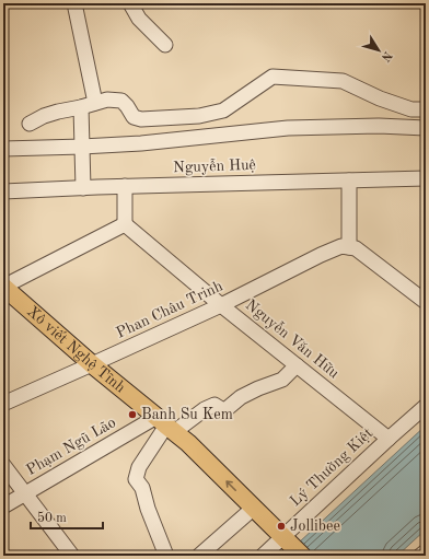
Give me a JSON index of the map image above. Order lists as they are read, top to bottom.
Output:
{
  "streets": {
    "main road": ["Xô viết Nghệ Tĩnh"],
    "street": [
      "Nguyễn Huệ",
      "Phan Châu Trinh",
      "Nguyễn Văn Hữu",
      "Phạm Ngũ Lão",
      "Lý Thường Kiệt"
    ]
  },
  "crossings": [
    ["Phan Châu Trinh", "Nguyễn Văn Hữu"],
    ["Phan Châu Trinh", "Xô viết Nghệ Tĩnh"],
    ["Nguyễn Văn Hữu", "Lý Thường Kiệt"],
    ["Xô viết Nghệ Tĩnh", "Phạm Ngũ Lão"],
    ["Xô viết Nghệ Tĩnh", "Lý Thường Kiệt"]
  ],
  "places": ["Banh Su Kem", "Jollibee"],
  "scale_bar": "50 m",
  "north": "bottom right"
}
